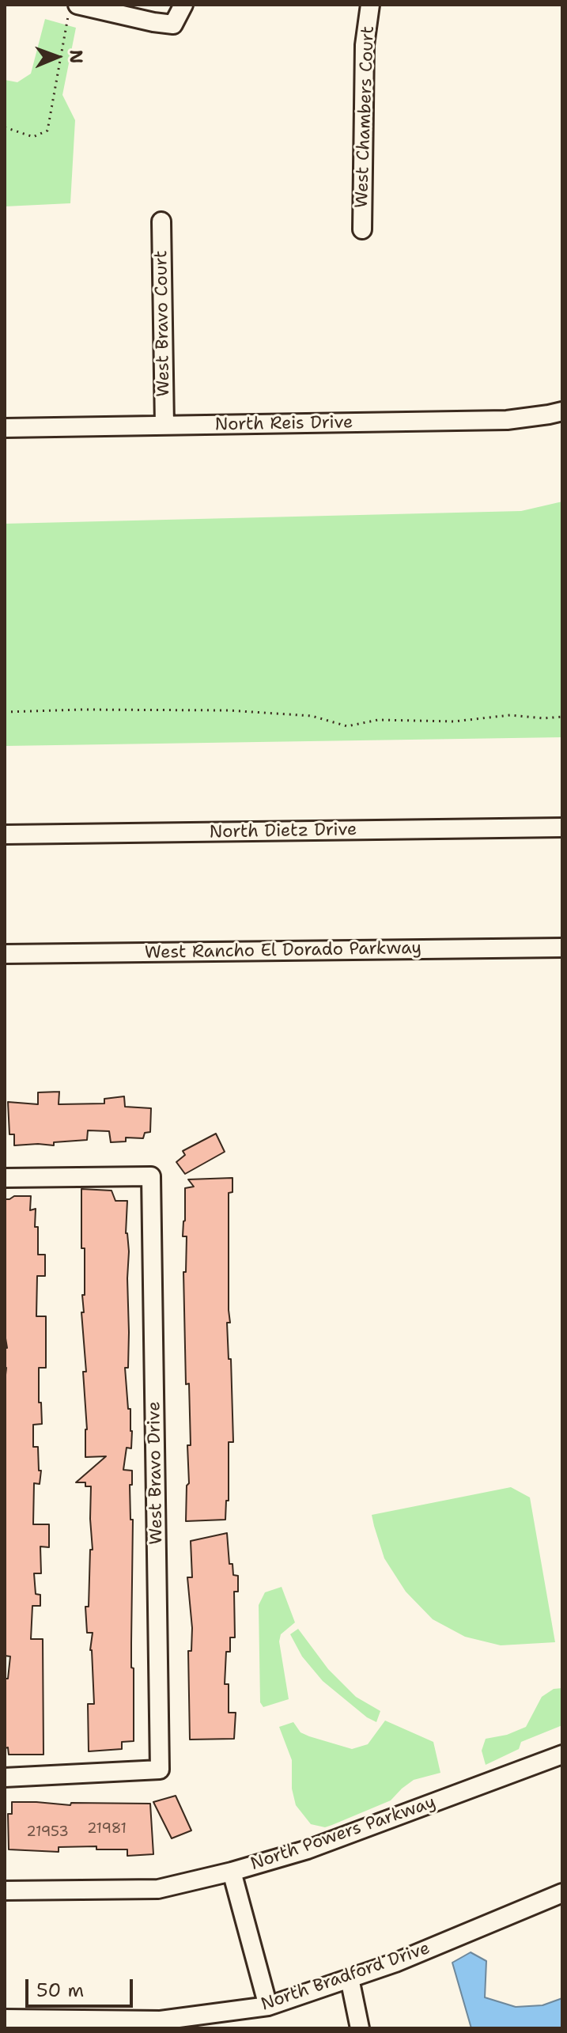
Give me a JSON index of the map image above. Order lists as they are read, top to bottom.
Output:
{
  "streets": {
    "street": [
      "West Chambers Court",
      "West Bravo Court",
      "North Reis Drive",
      "North Dietz Drive",
      "West Rancho El Dorado Parkway",
      "West Bravo Drive",
      "North Powers Parkway",
      "North Bradford Drive"
    ]
  },
  "crossings": [
    ["West Bravo Court", "North Reis Drive"]
  ],
  "house_numbers": ["21981", "21953"],
  "scale_bar": "50 m",
  "north": "right"
}
